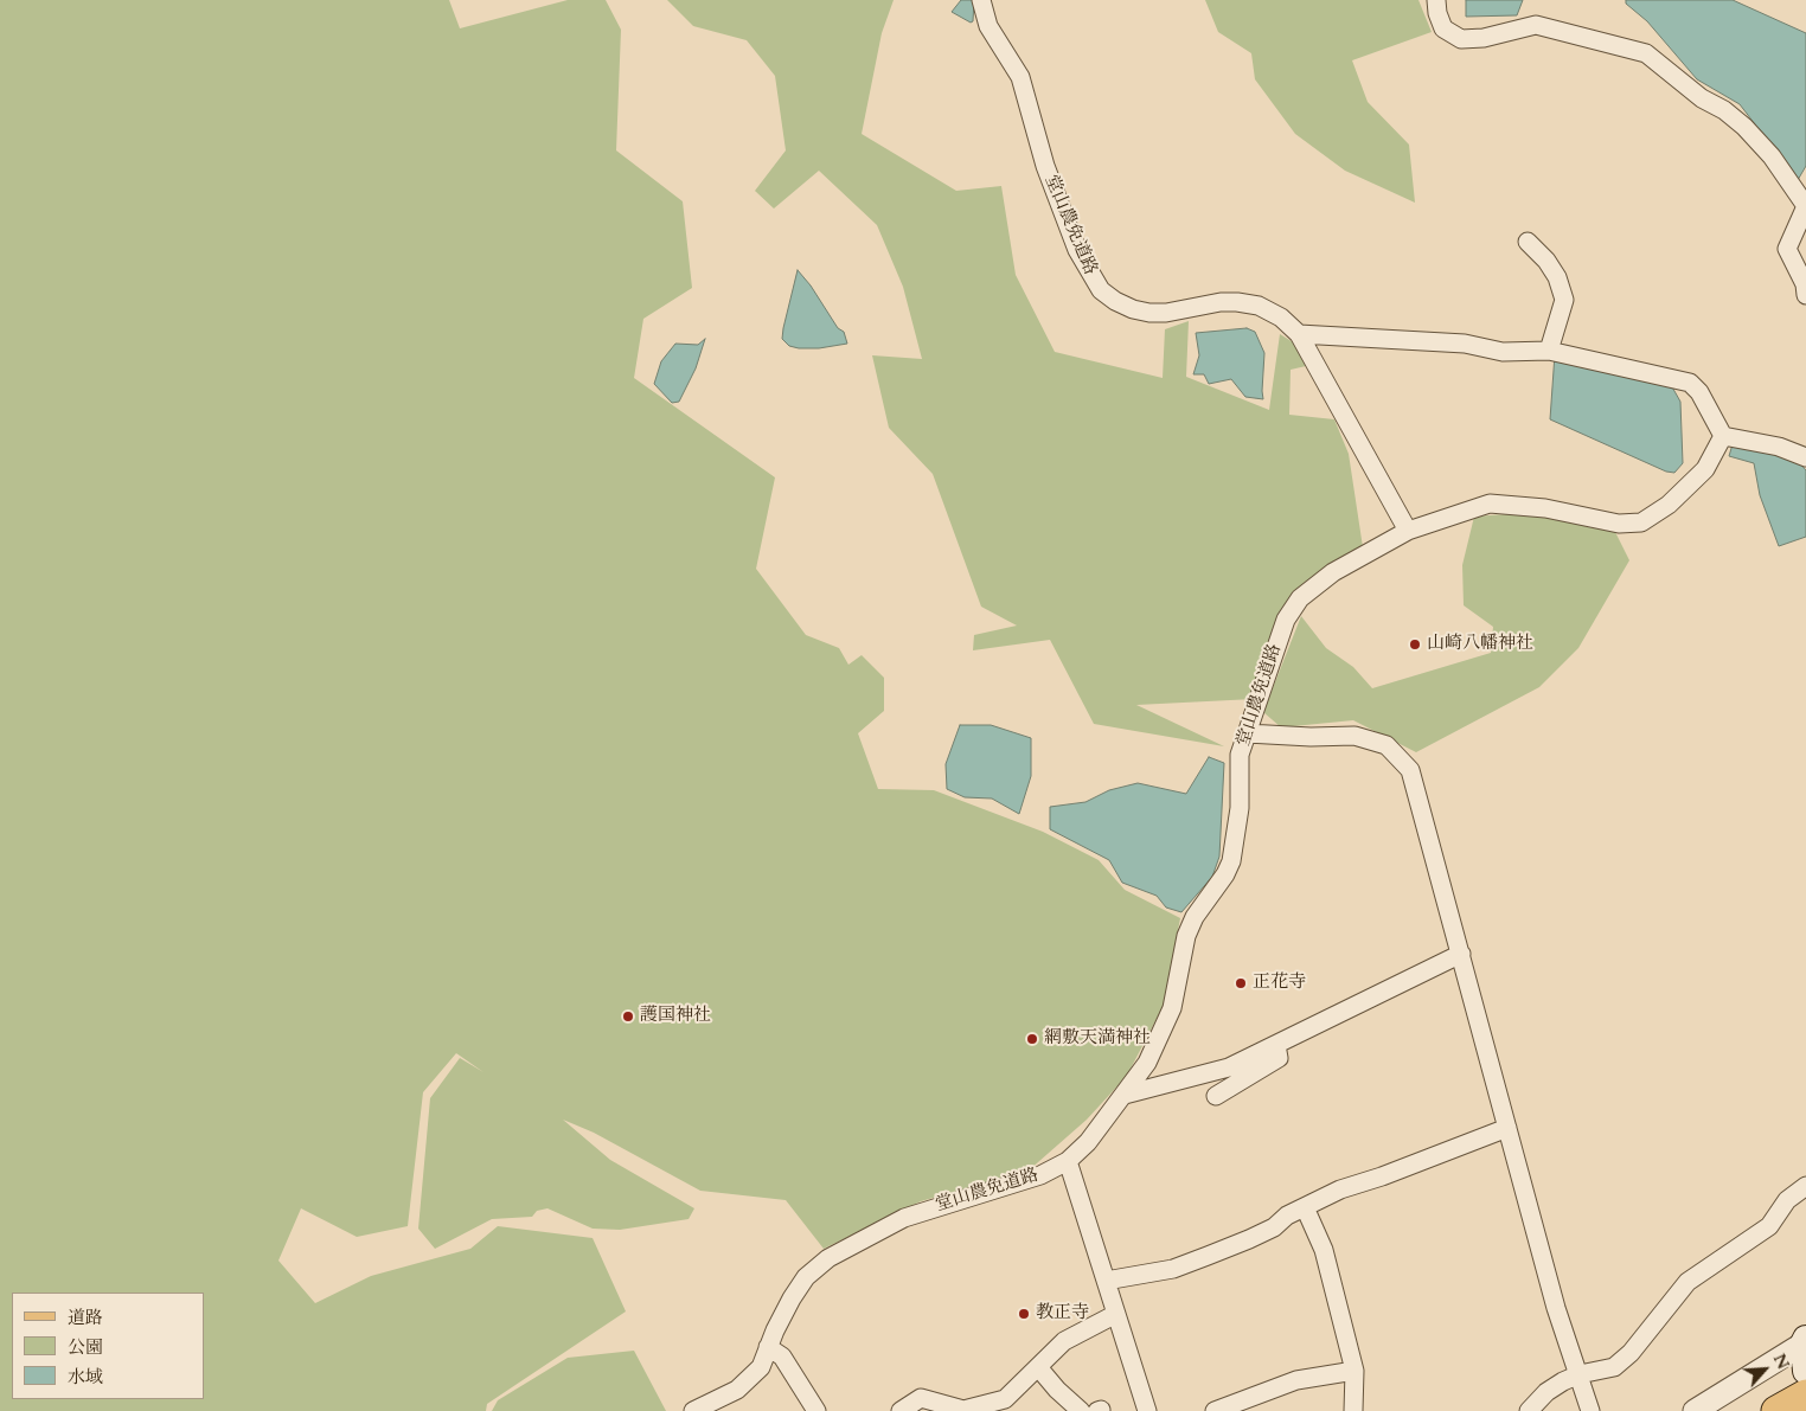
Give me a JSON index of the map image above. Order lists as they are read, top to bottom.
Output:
{
  "streets": {
    "street": ["堂山農免道路"]
  },
  "places": [
    "山崎八幡神社",
    "正花寺",
    "護国神社",
    "網敷天満神社",
    "教正寺"
  ],
  "legend": ["道路", "公園", "水域"],
  "north": "top right"
}
